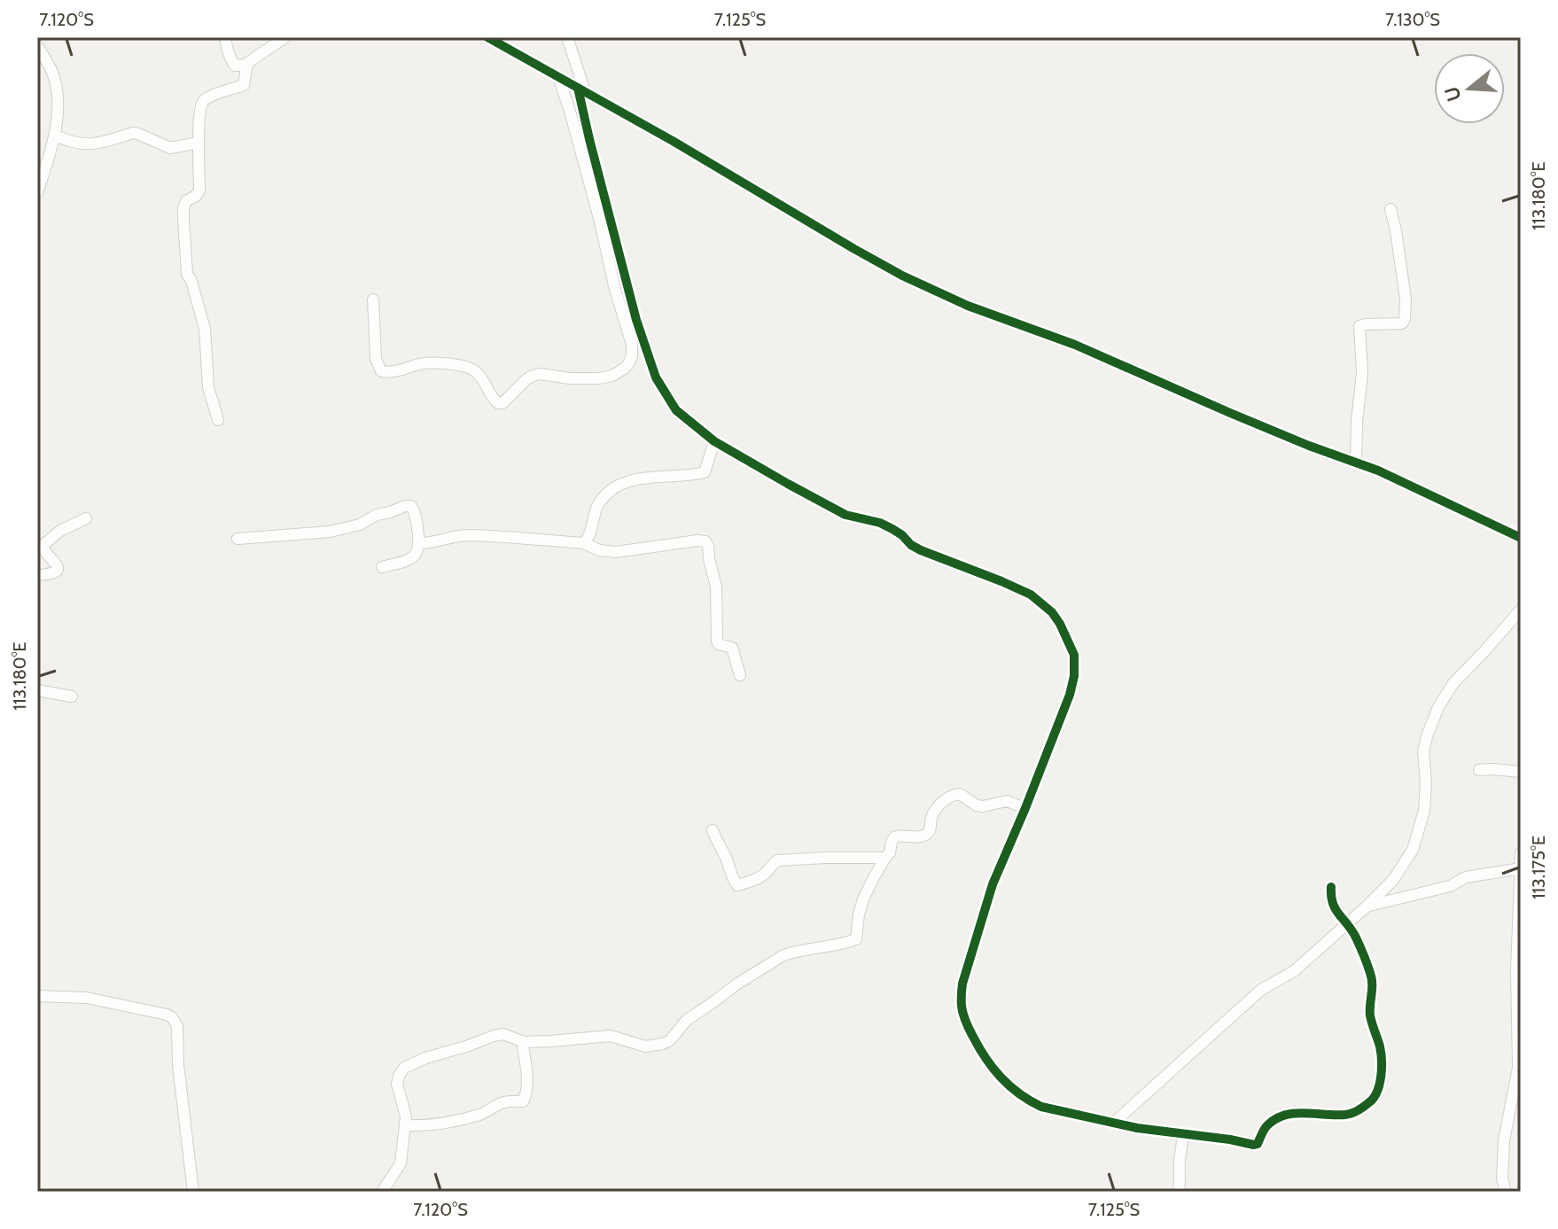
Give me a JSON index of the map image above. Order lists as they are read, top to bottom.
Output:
{
  "north": "left",
  "coordinates": [
    "7.120°S",
    "7.125°S",
    "7.130°S",
    "113.180°E",
    "113.175°E"
  ]
}
